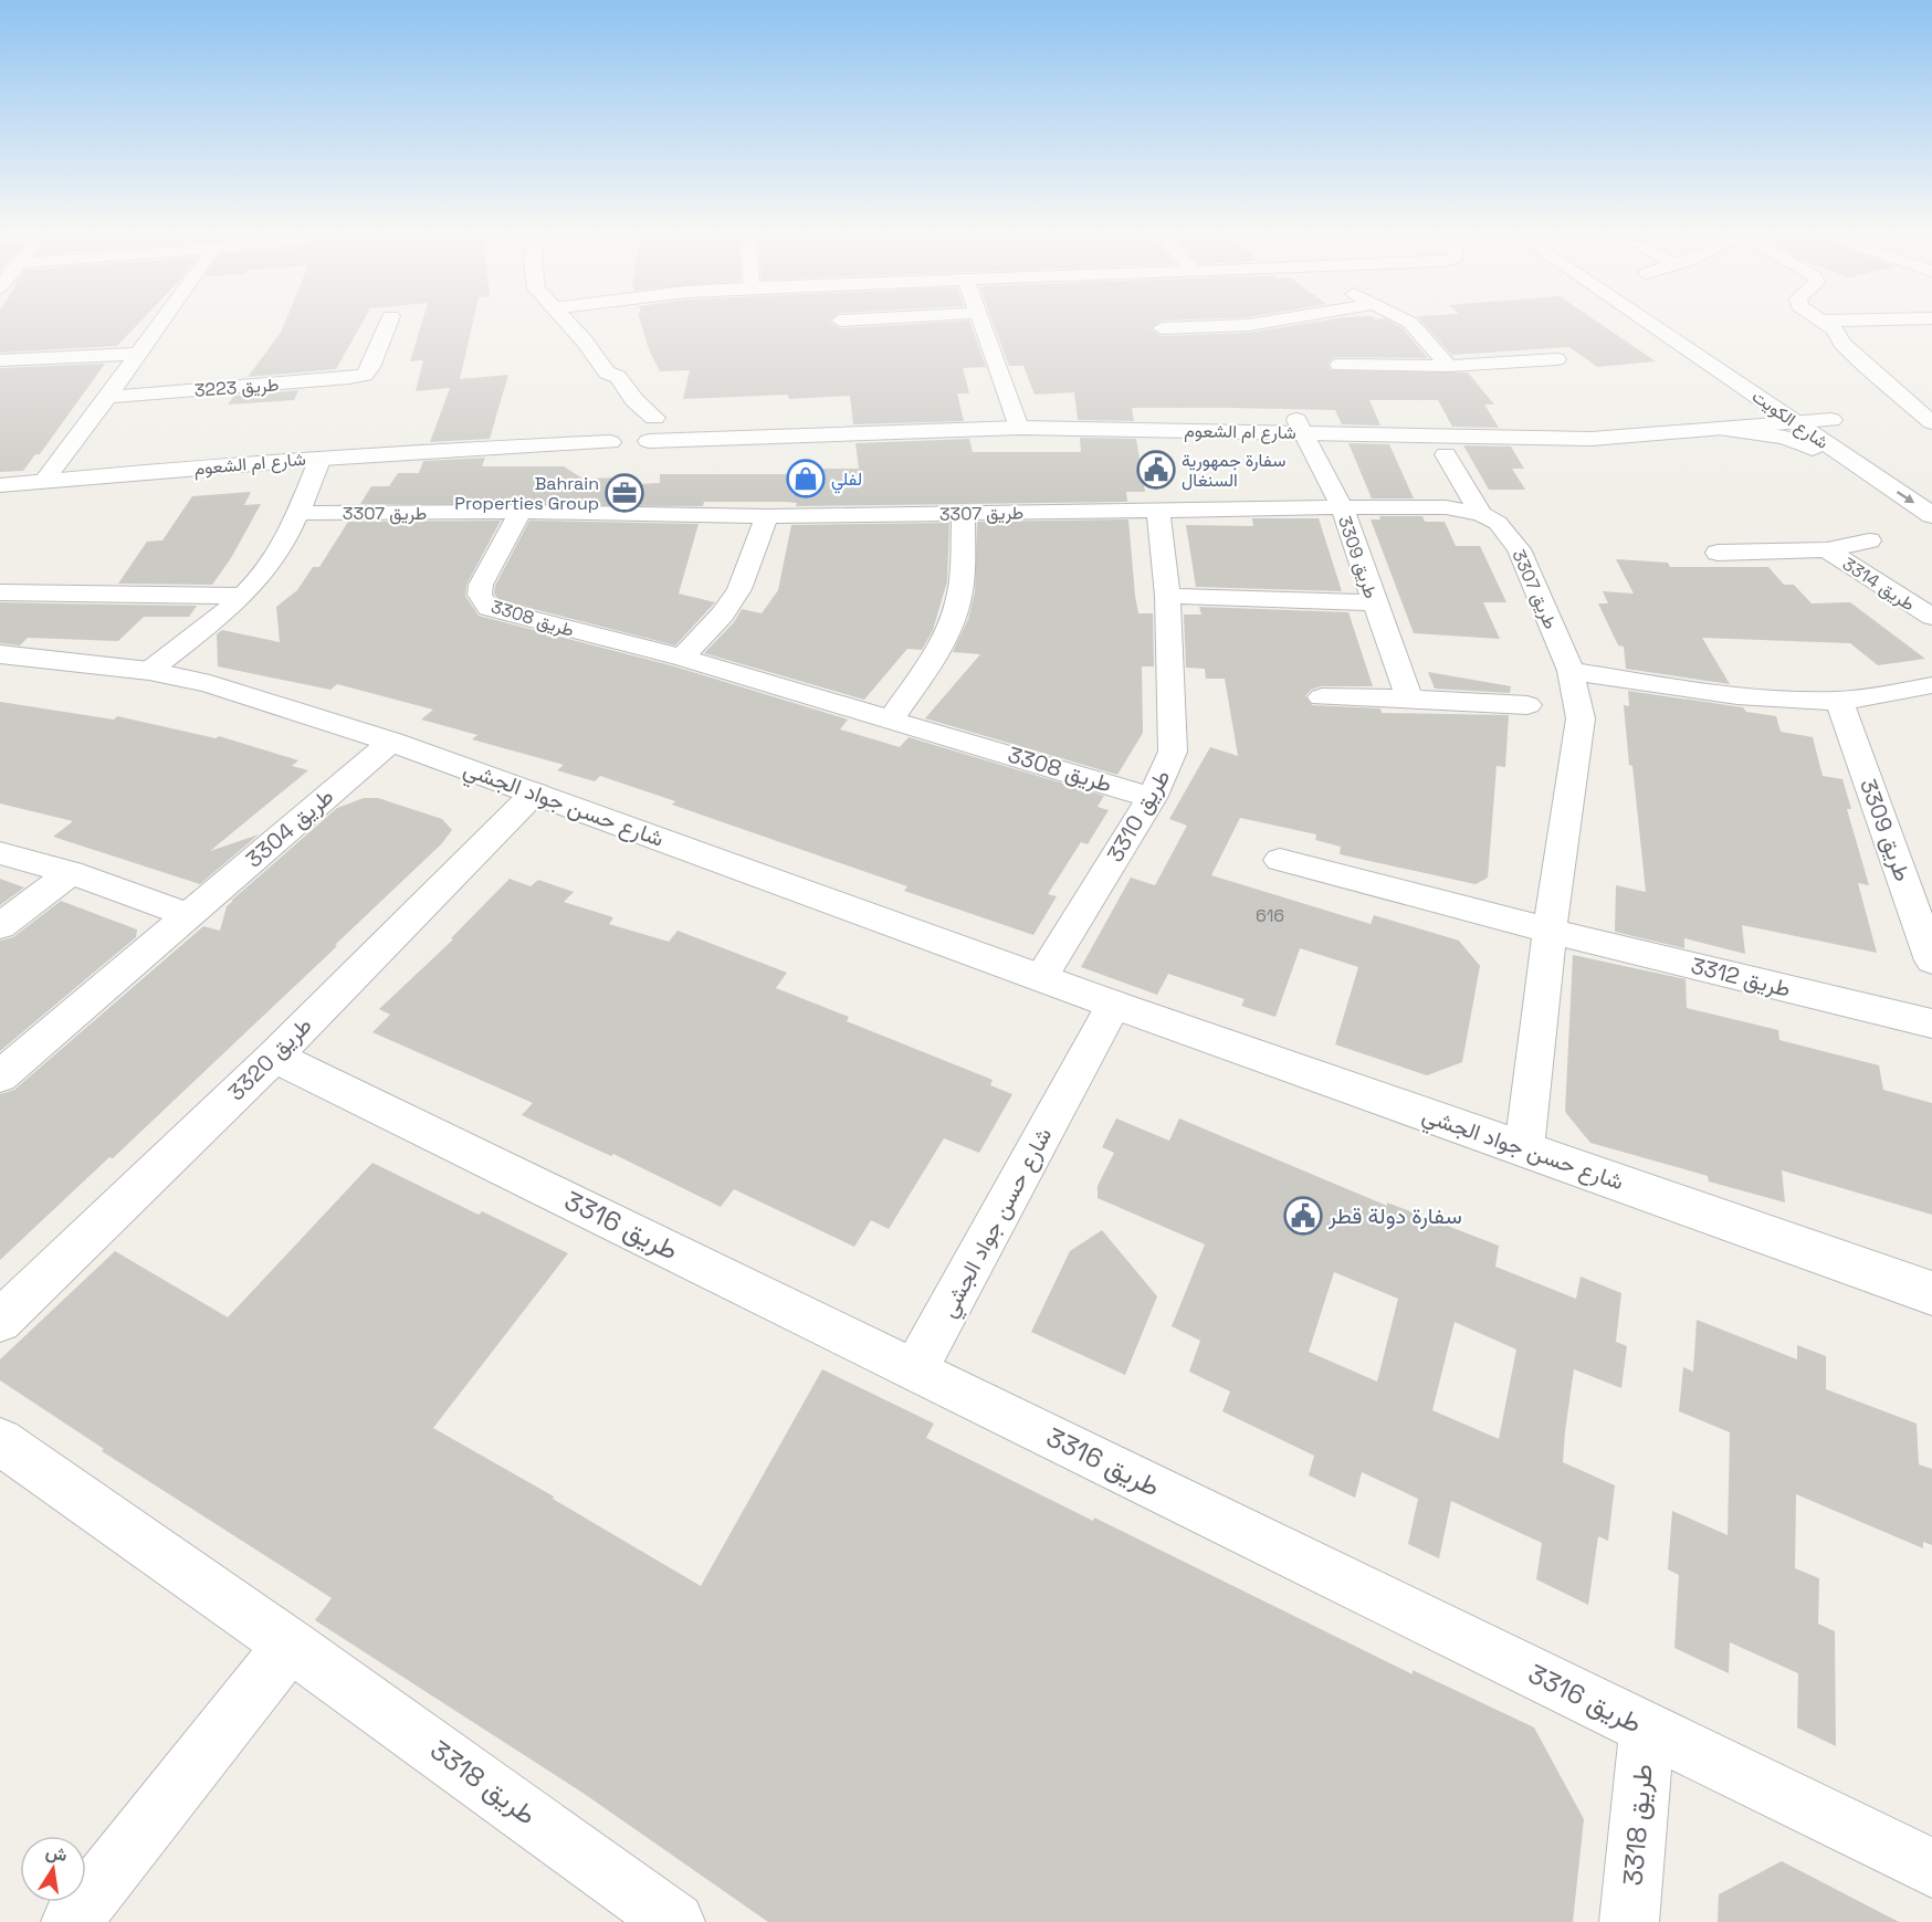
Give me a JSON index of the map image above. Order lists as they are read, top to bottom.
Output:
{
  "streets": {
    "street": [
      "طريق 3223",
      "شارع الكويت",
      "شارع ام الشعوم",
      "طريق 3307",
      "طريق 3309",
      "طريق 3314",
      "طريق 3308",
      "شارع حسن جواد الجشي",
      "طريق 3310",
      "طريق 3304",
      "طريق 3312",
      "طريق 3320",
      "طريق 3316",
      "طريق 3318"
    ]
  },
  "crossings": [
    ["شارع الكويت", "شارع ام الشعوم"],
    ["شارع ام الشعوم", "طريق 3309"],
    ["طريق 3307", "طريق 3309"],
    ["طريق 3307", "طريق 3308"],
    ["طريق 3307", "طريق 3310"],
    ["طريق 3308", "طريق 3310"],
    ["شارع حسن جواد الجشي", "طريق 3310"],
    ["شارع حسن جواد الجشي", "طريق 3304"],
    ["شارع حسن جواد الجشي", "طريق 3320"],
    ["شارع حسن جواد الجشي", "طريق 3316"],
    ["طريق 3320", "طريق 3316"],
    ["طريق 3316", "طريق 3318"]
  ],
  "places": {
    "public building": ["سفارة جمهورية السنغال", "سفارة دولة قطر"],
    "shop": ["لفلي"],
    "office": ["Bahrain Properties Group"]
  },
  "house_numbers": ["616"],
  "north": "top"
}
